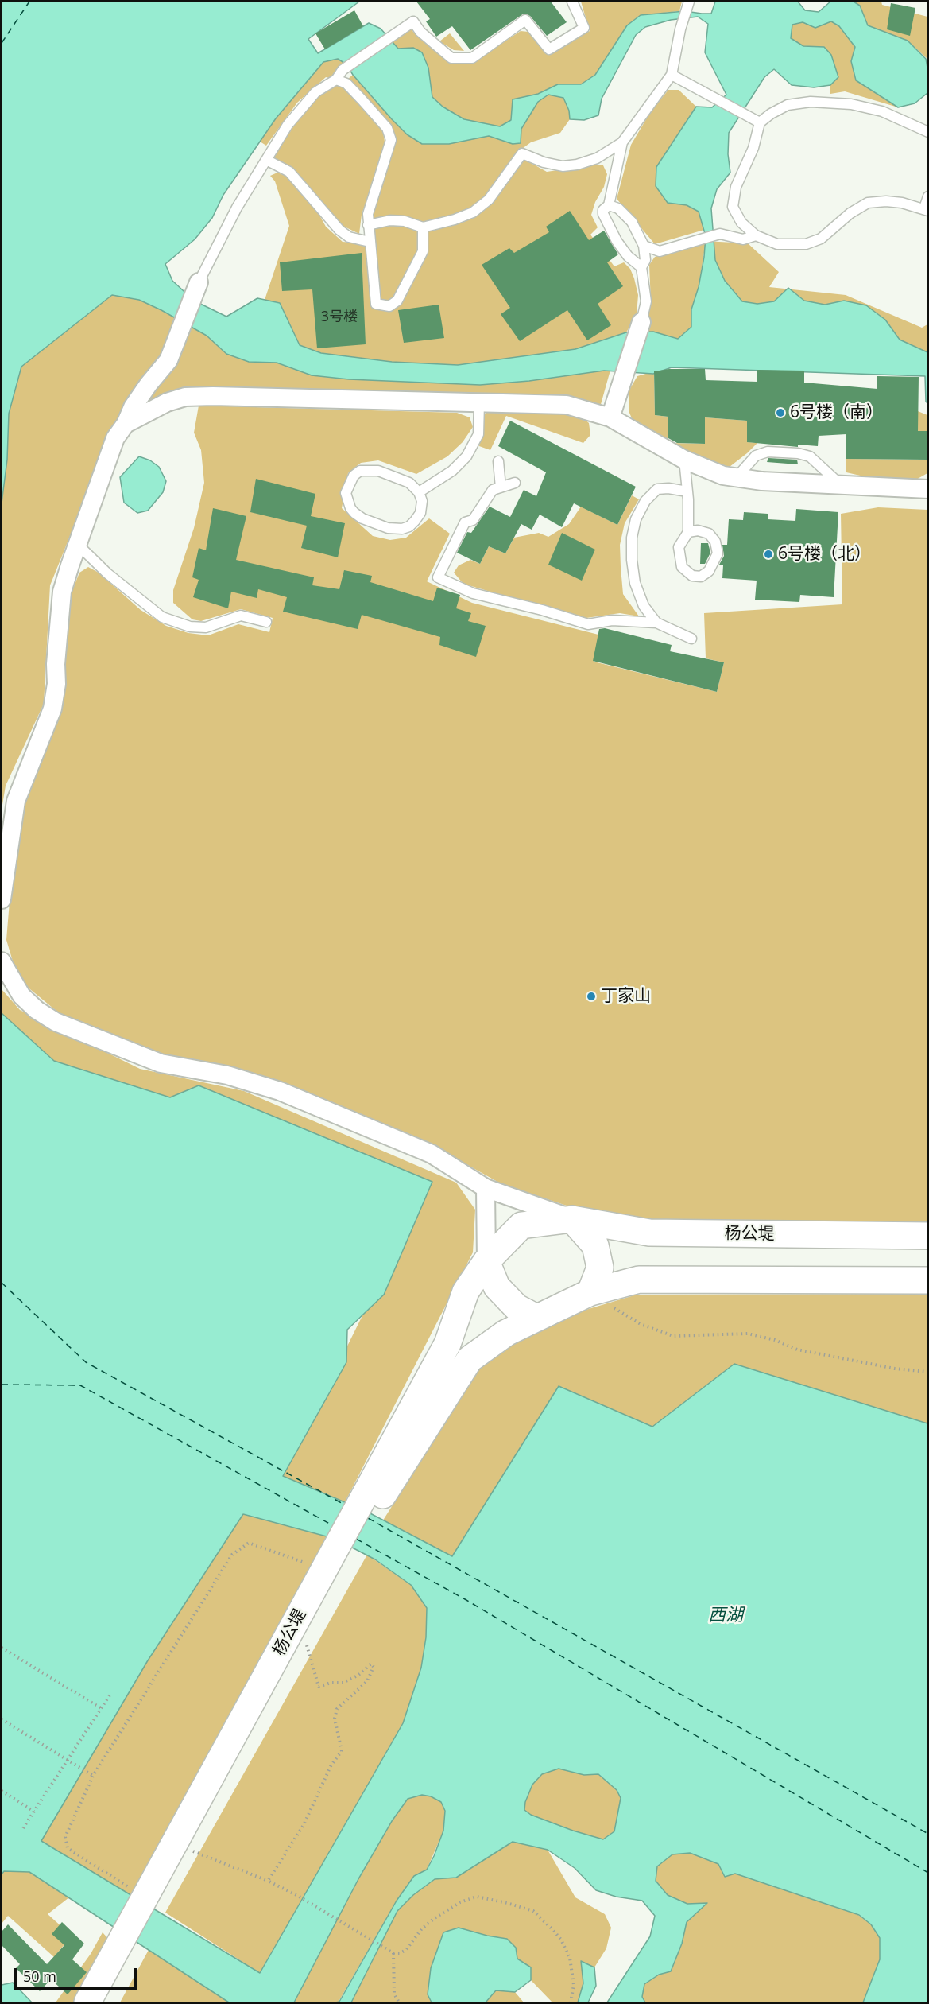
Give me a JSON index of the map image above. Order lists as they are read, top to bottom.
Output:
{
  "streets": {
    "main road": ["杨公堤"]
  },
  "water": ["西湖"],
  "places": ["6号楼（南）", "6号楼（北）", "丁家山"],
  "house_numbers": ["3号楼"],
  "scale_bar": "50 m"
}
